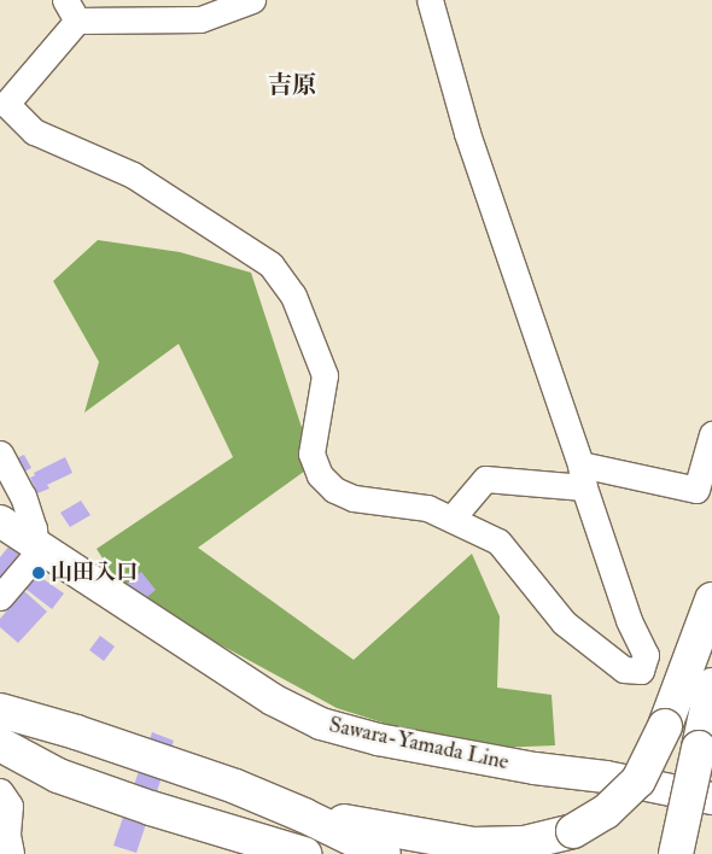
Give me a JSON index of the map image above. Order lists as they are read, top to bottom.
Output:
{
  "streets": {
    "main road": ["Sawara-Yamada Line"]
  },
  "districts": ["吉原"],
  "places": ["山田入口"]
}
